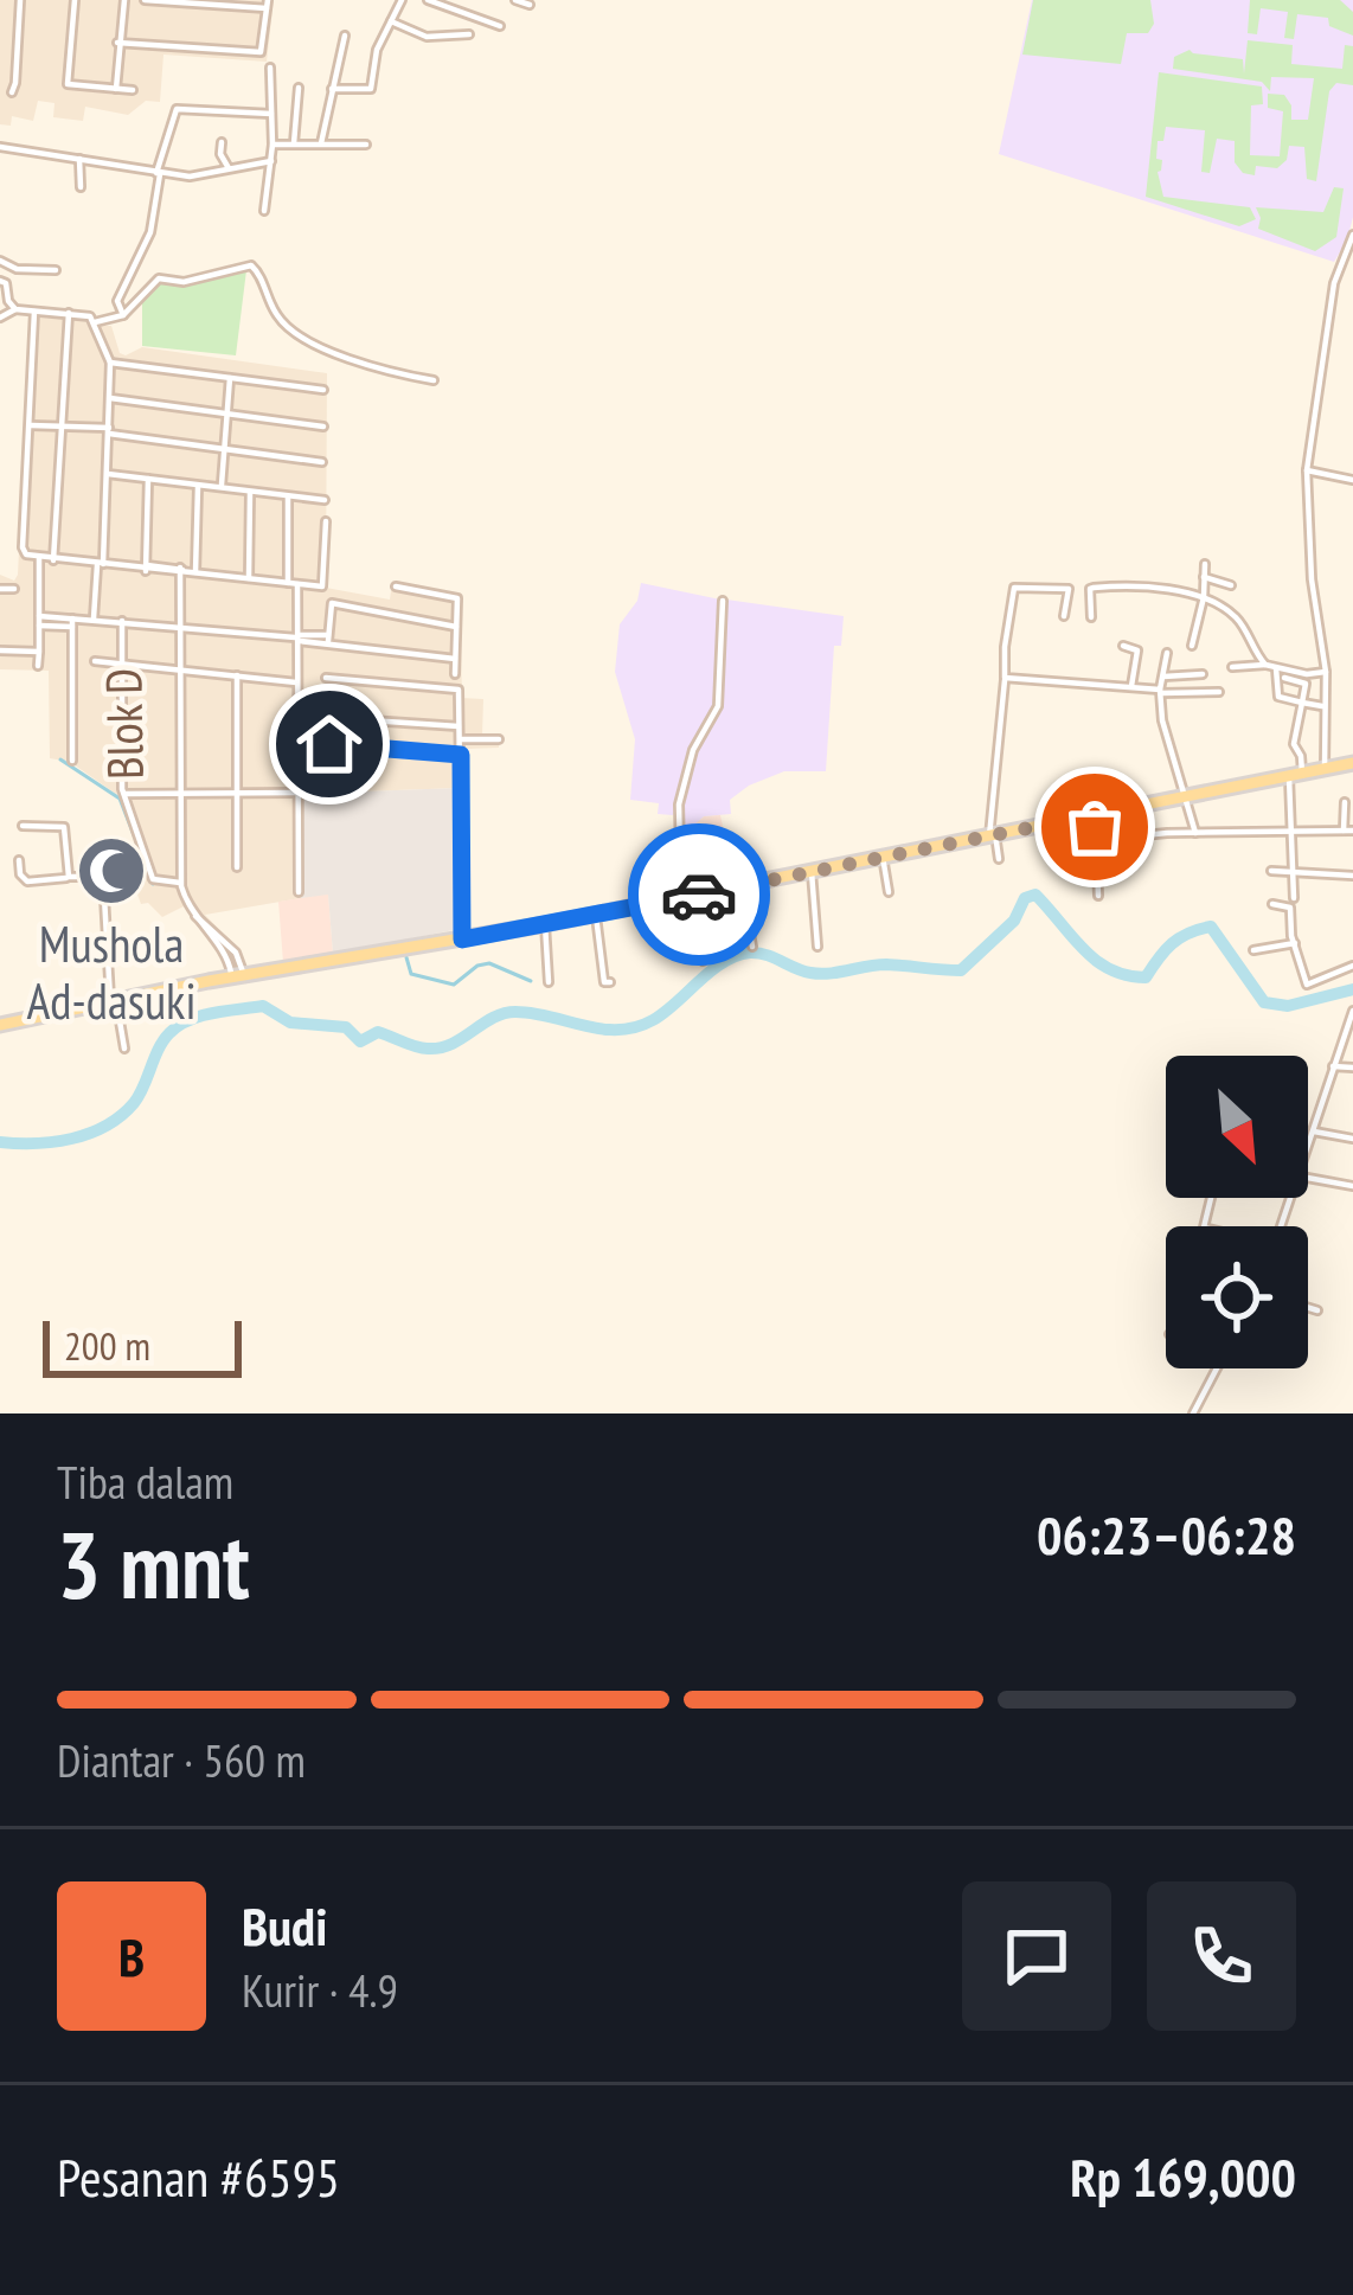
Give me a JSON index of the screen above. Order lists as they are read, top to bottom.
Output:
{
  "streets": {
    "street": ["Blok D"]
  },
  "places": {
    "mosque": ["Mushola Ad-dasuki"]
  },
  "scale_bar": "200 m",
  "north": "bottom right",
  "page": {
    "scale": "200 m",
    "heading": ["3 mnt", "Tiba dalam", "06:23–06:28"],
    "panel": [
      "Budi",
      "Kurir · 4.9",
      "Pesanan #6595",
      "Rp 169,000"
    ],
    "bar": "Diantar · 560 m",
    "round": "B"
  }
}
